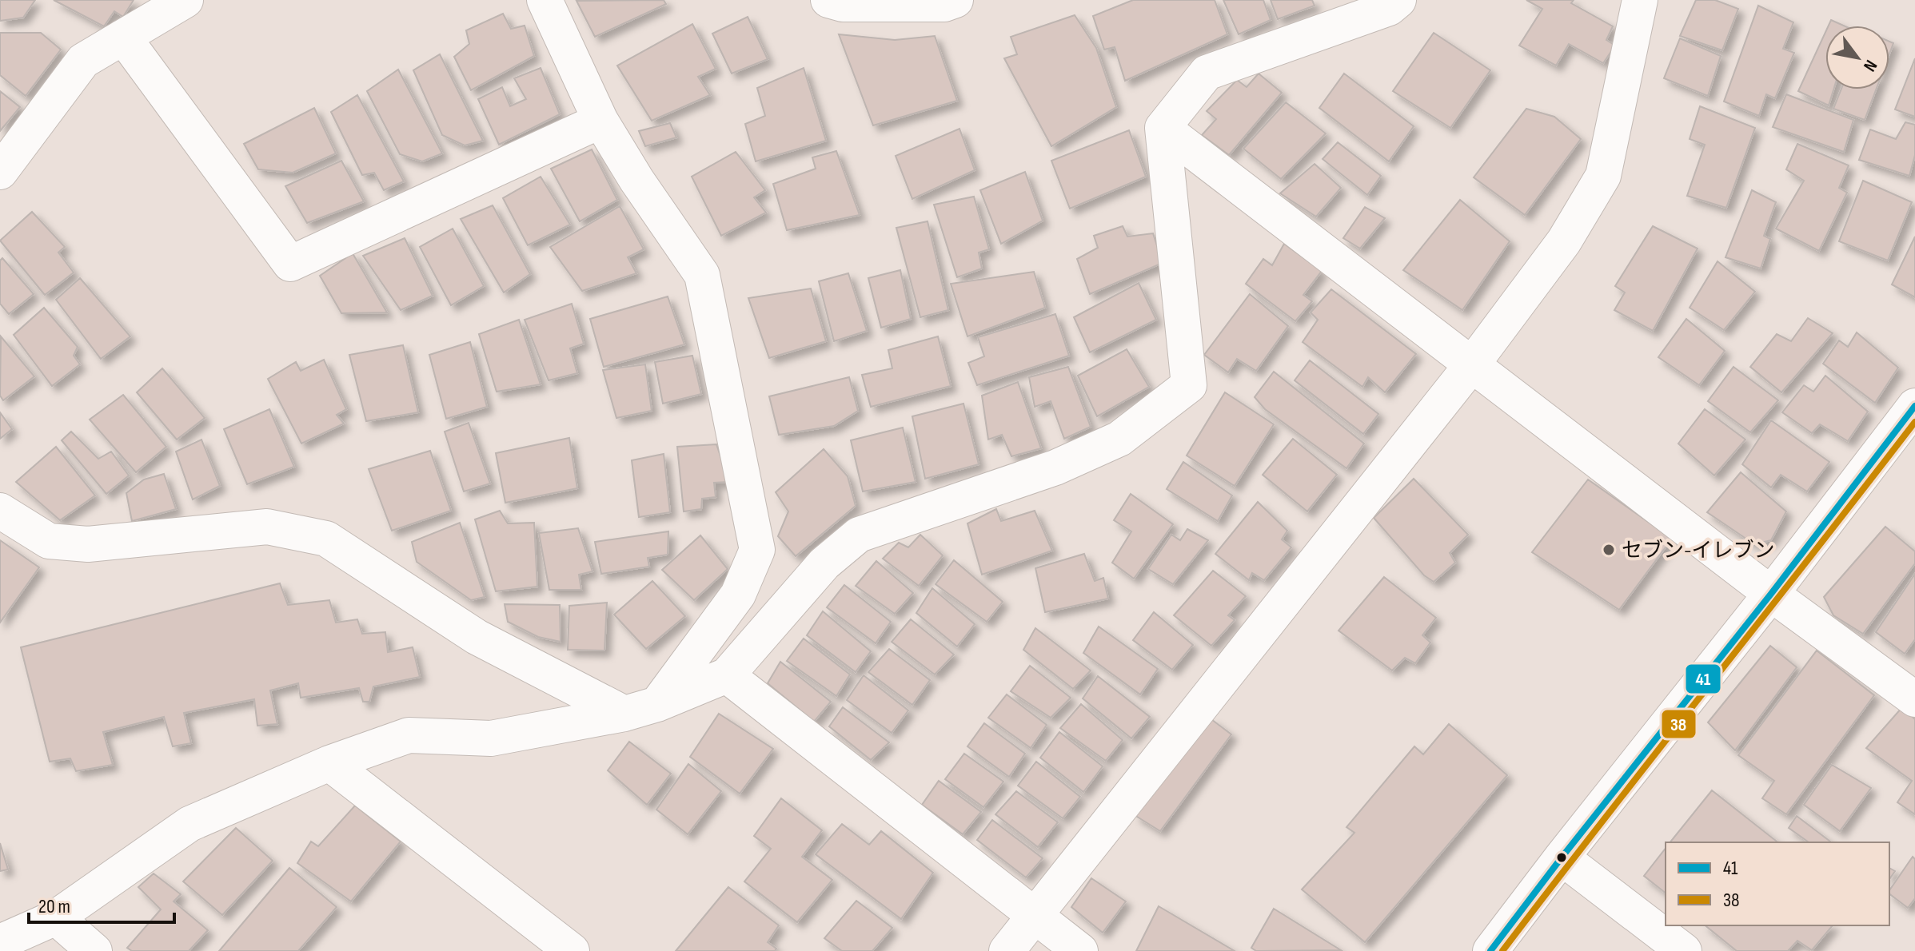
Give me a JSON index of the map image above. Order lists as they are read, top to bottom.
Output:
{
  "places": ["セブン-イレブン"],
  "lines": ["transit line 41", "transit line 38"],
  "legend": ["41", "38"],
  "scale_bar": "20 m",
  "north": "bottom right"
}
